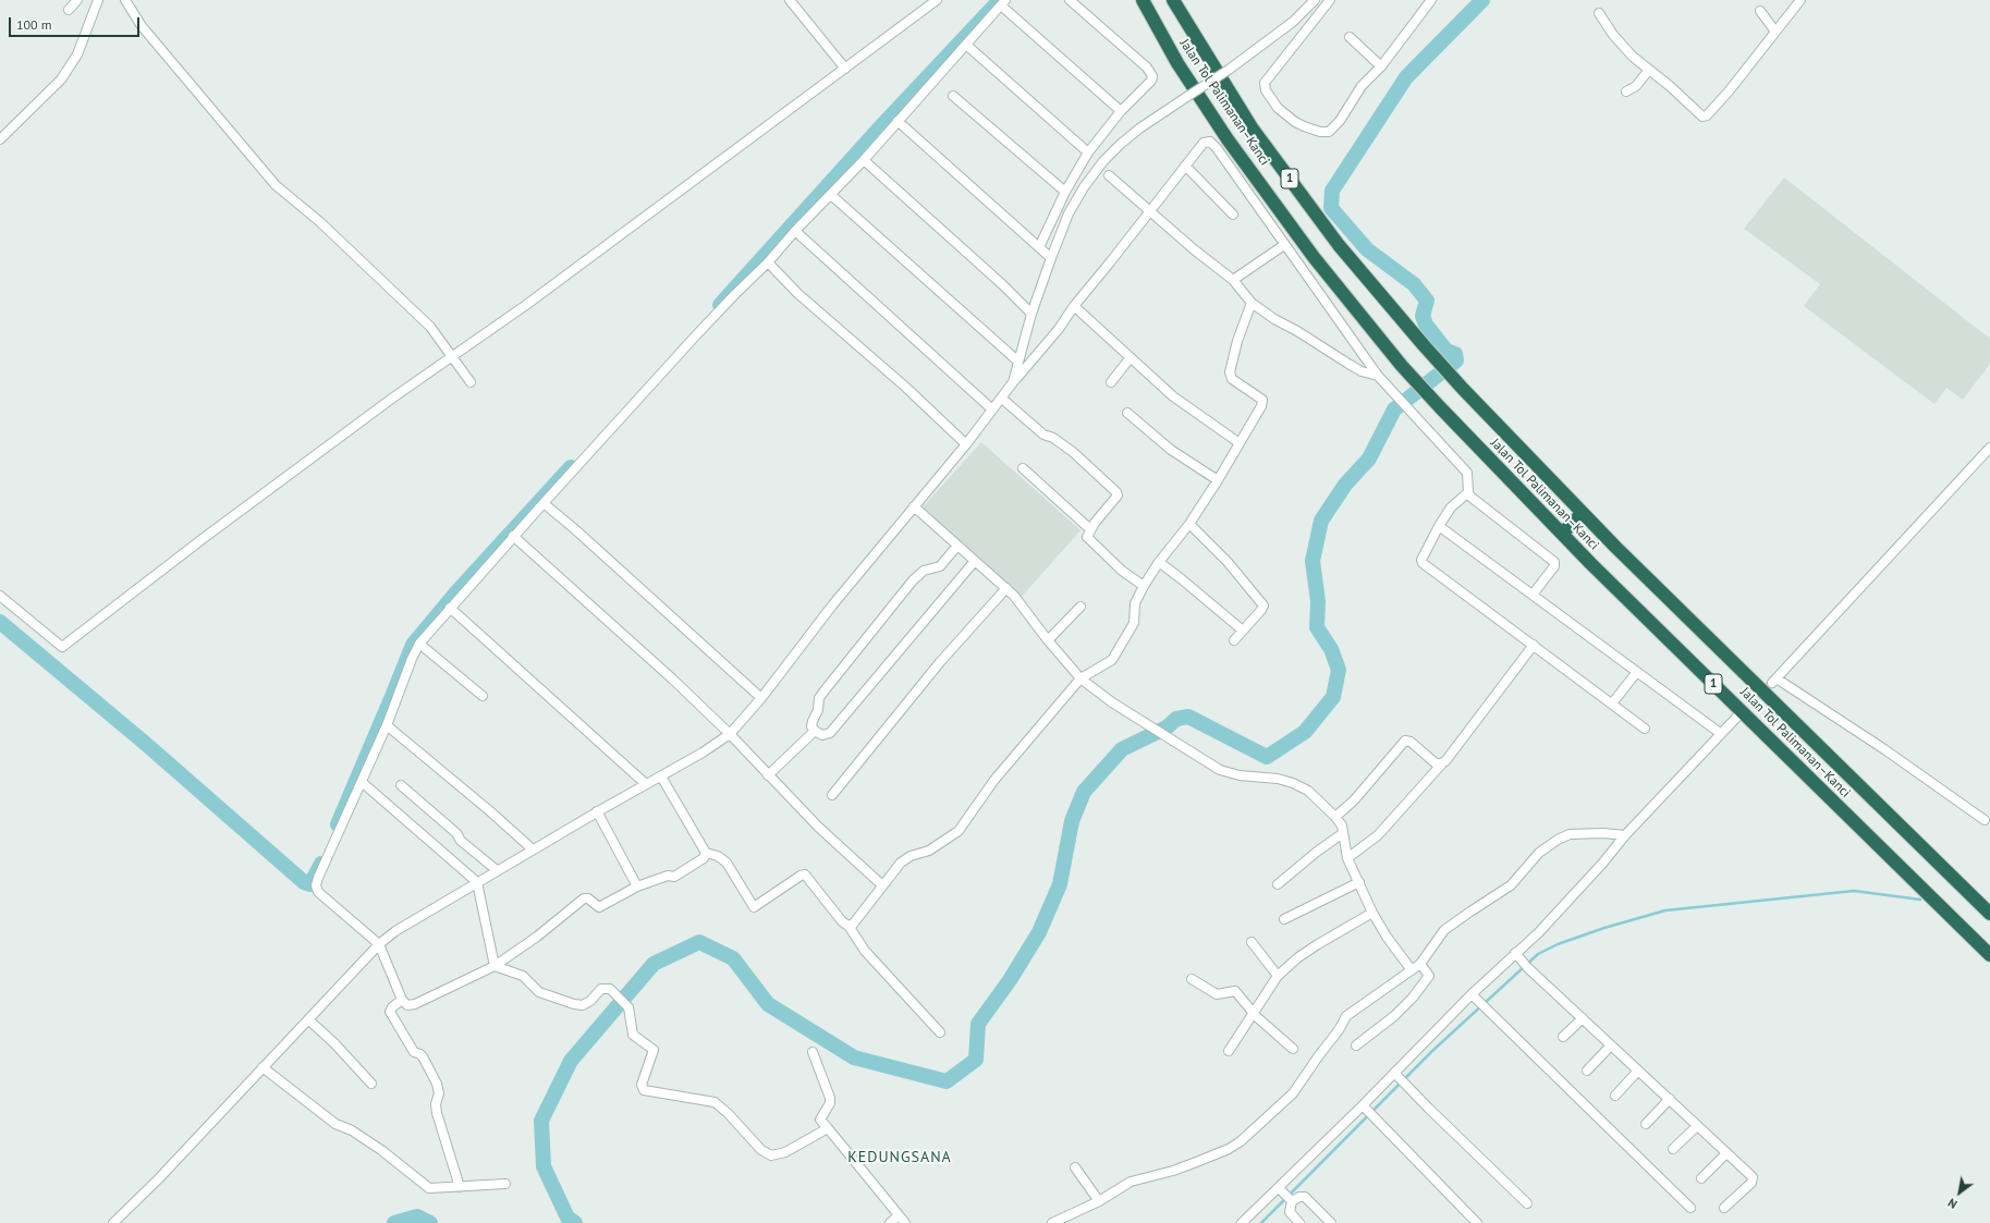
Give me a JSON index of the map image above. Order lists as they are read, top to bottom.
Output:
{
  "streets": {
    "highway": ["Jalan Tol Palimanan–Kanci", "1"]
  },
  "districts": ["KEDUNGSANA"],
  "scale_bar": "100 m",
  "north": "bottom left"
}
